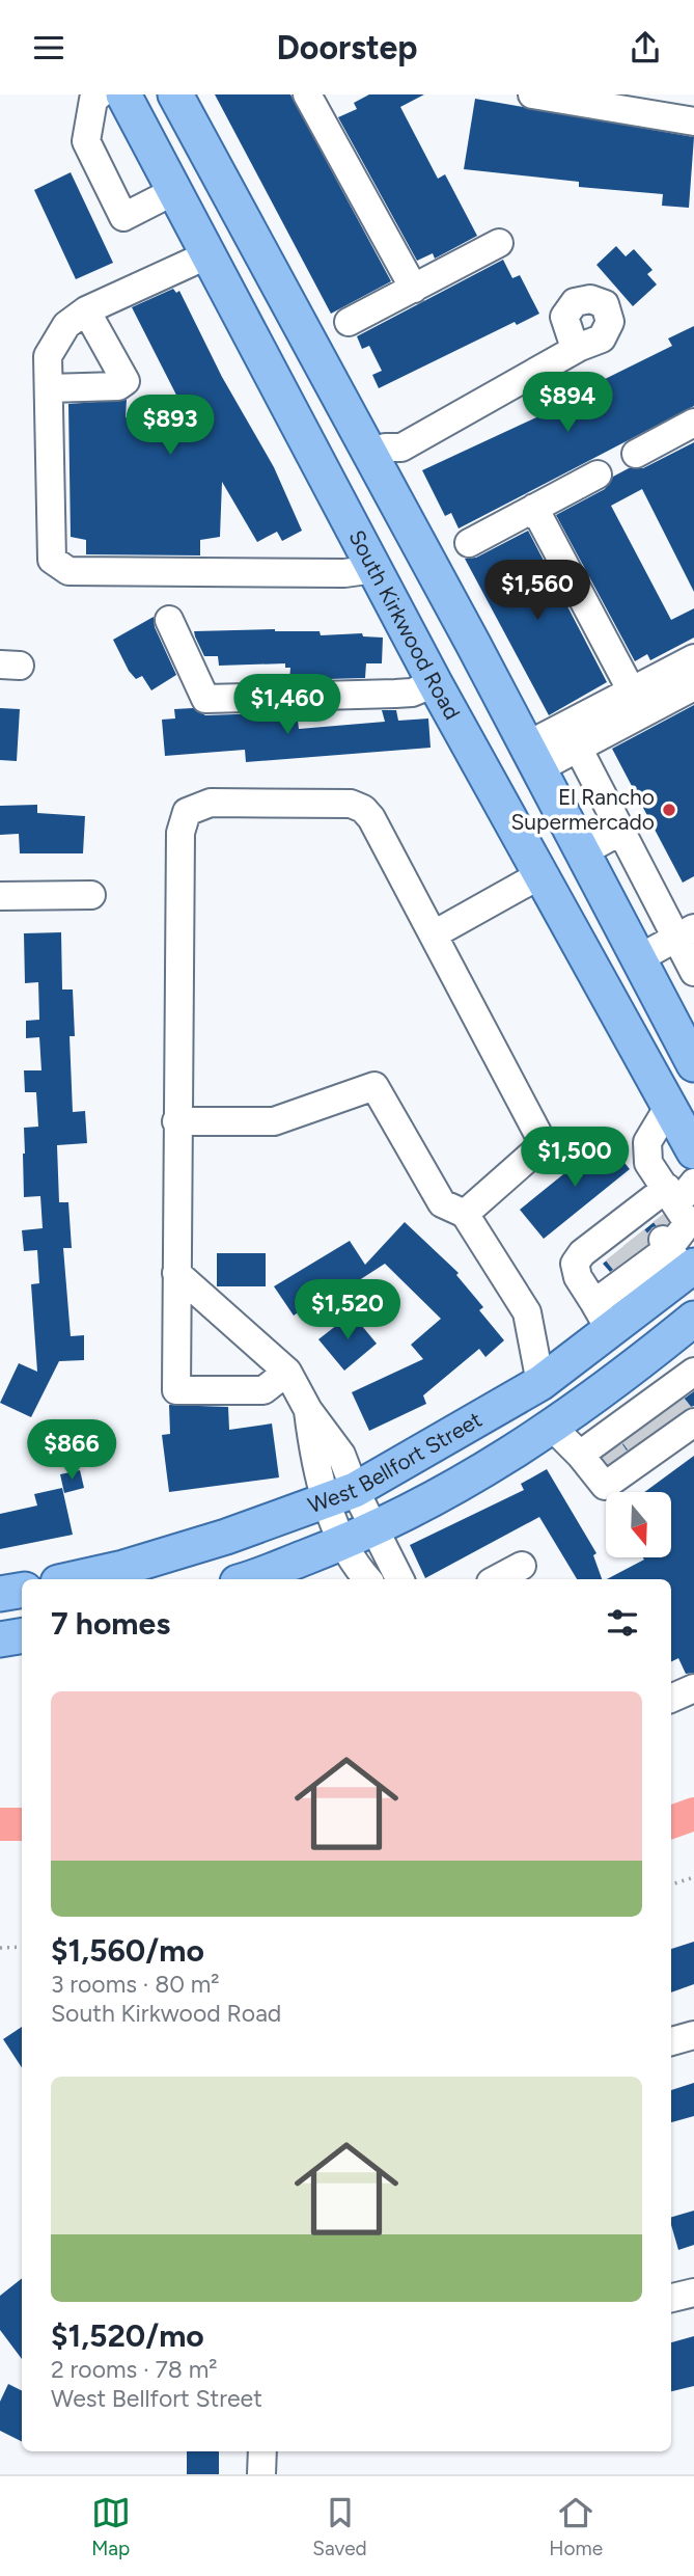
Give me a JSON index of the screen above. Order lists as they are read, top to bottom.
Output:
{
  "streets": {
    "main road": ["South Kirkwood Road", "West Bellfort Street"]
  },
  "places": ["El Rancho Supermercado"],
  "north": "bottom",
  "page": {
    "header": "Doorstep",
    "price": [
      "$894",
      "$893",
      "$1,560",
      "$1,460",
      "$1,500",
      "$1,520",
      "$866"
    ],
    "heading": "7 homes",
    "list": [
      {
        "name": "$1,560/mo",
        "note": "3 rooms · 80 m² · South Kirkwood Road"
      },
      {
        "name": "$1,520/mo",
        "note": "2 rooms · 78 m² · West Bellfort Street"
      }
    ],
    "tabs": ["Map", "Saved", "Home"]
  }
}
